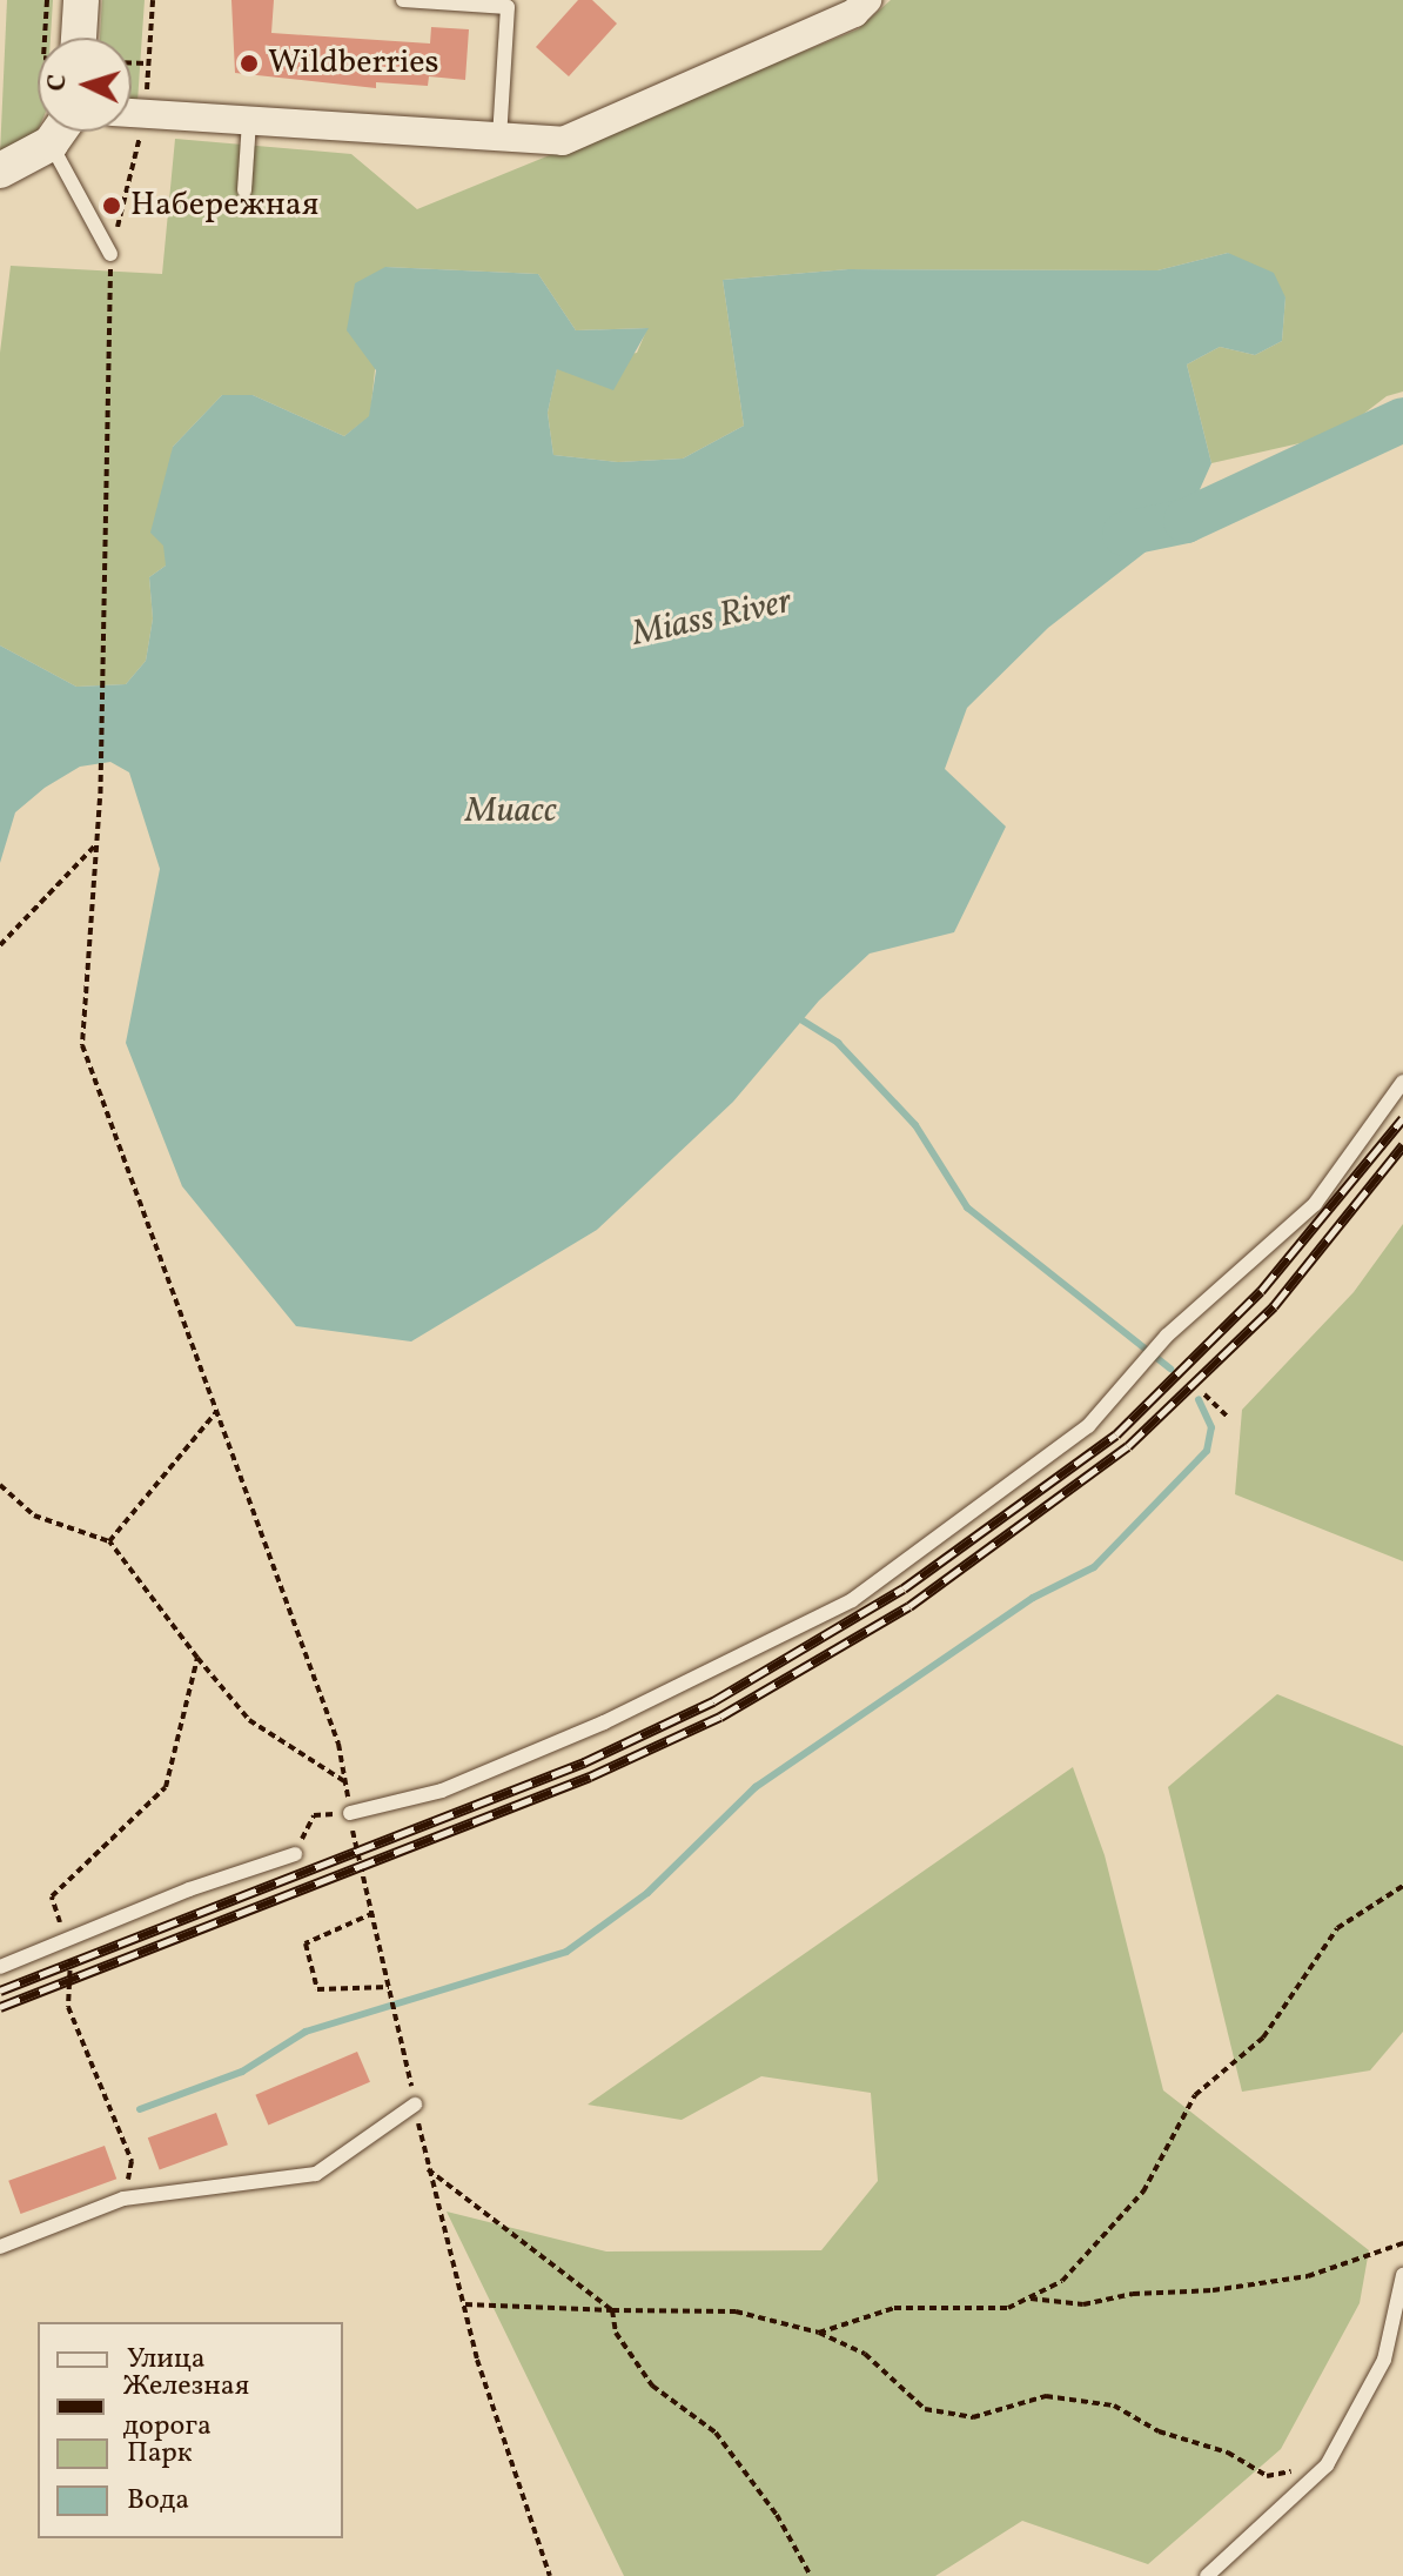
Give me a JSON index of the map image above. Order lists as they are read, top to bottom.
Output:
{
  "water": ["Miass River", "Миасс"],
  "places": ["Wildberries", "Набережная"],
  "legend": [
    "Улица",
    "Железная дорога",
    "Парк",
    "Вода"
  ],
  "north": "left"
}
